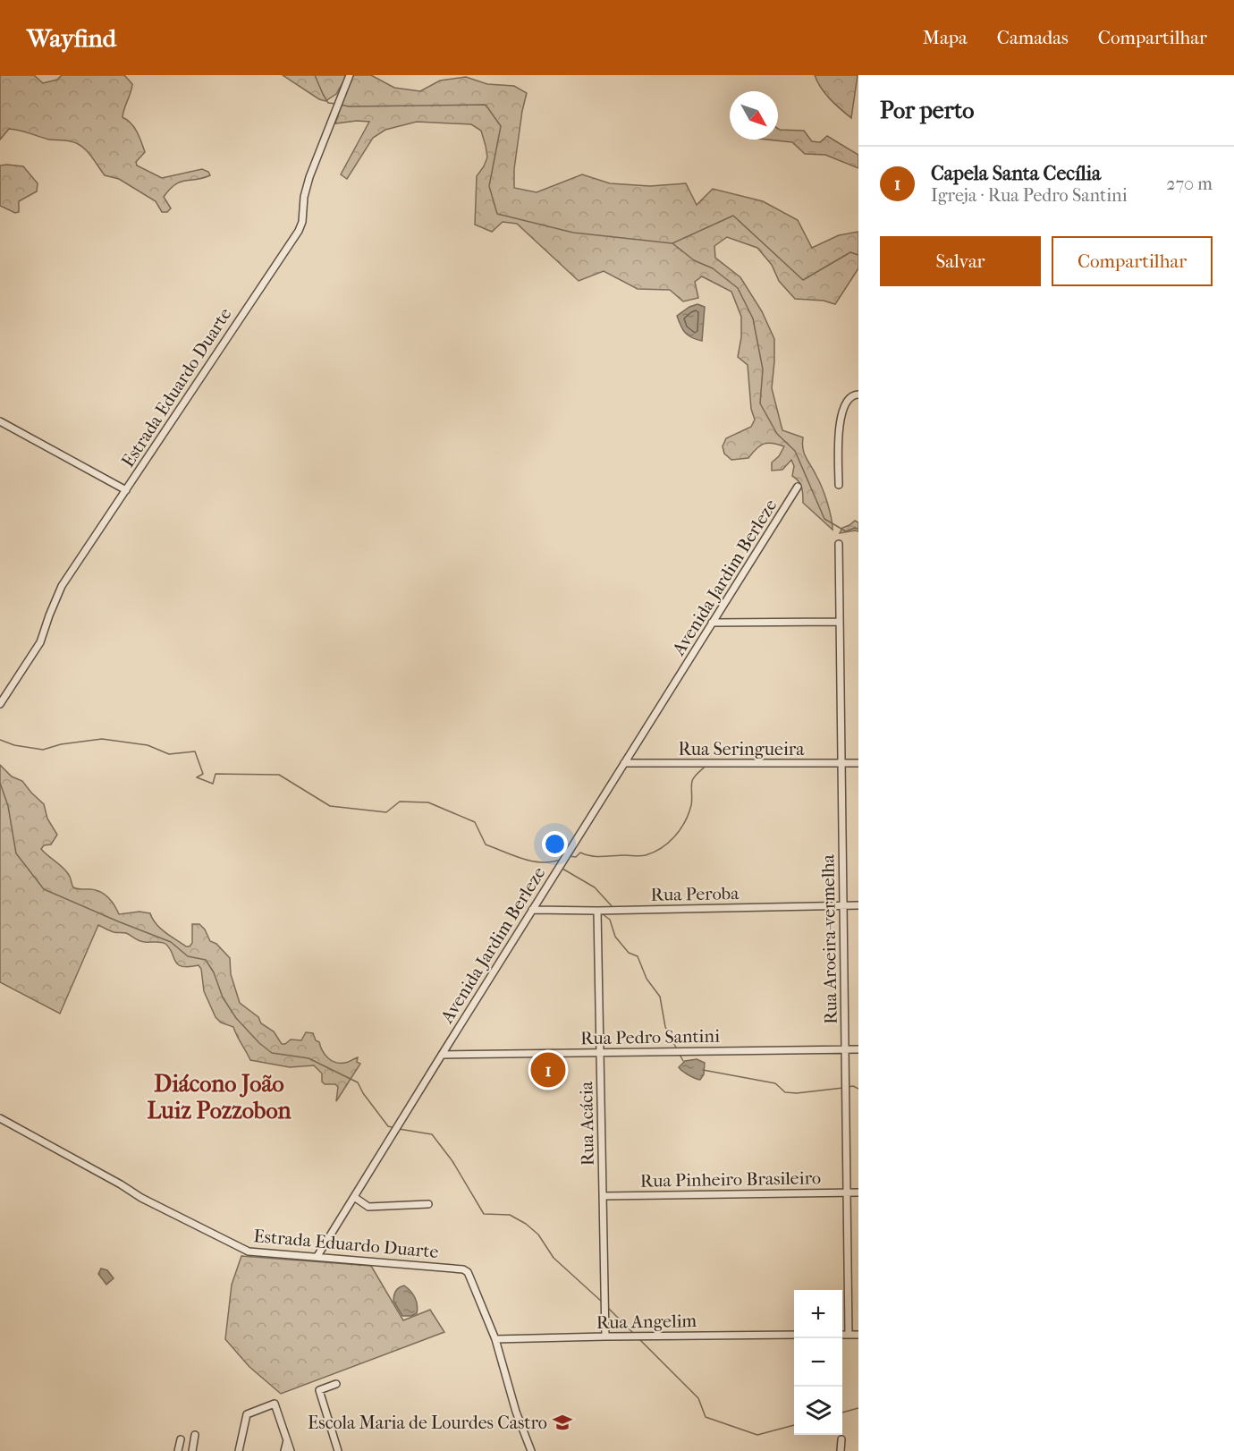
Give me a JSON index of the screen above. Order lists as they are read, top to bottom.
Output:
{
  "streets": {
    "street": [
      "Estrada Eduardo Duarte",
      "Avenida Jardim Berleze",
      "Rua Seringueira",
      "Rua Peroba",
      "Rua Aroeira-vermelha",
      "Rua Pedro Santini",
      "Rua Acácia",
      "Rua Pinheiro Brasileiro",
      "Rua Angelim"
    ]
  },
  "crossings": [
    ["Estrada Eduardo Duarte", "Avenida Jardim Berleze"],
    ["Estrada Eduardo Duarte", "Rua Angelim"],
    ["Avenida Jardim Berleze", "Rua Seringueira"],
    ["Avenida Jardim Berleze", "Rua Peroba"],
    ["Avenida Jardim Berleze", "Rua Pedro Santini"],
    ["Rua Seringueira", "Rua Aroeira-vermelha"],
    ["Rua Peroba", "Rua Aroeira-vermelha"],
    ["Rua Peroba", "Rua Acácia"],
    ["Rua Aroeira-vermelha", "Rua Pedro Santini"],
    ["Rua Aroeira-vermelha", "Rua Pinheiro Brasileiro"],
    ["Rua Pedro Santini", "Rua Acácia"],
    ["Rua Acácia", "Rua Pinheiro Brasileiro"],
    ["Rua Acácia", "Rua Angelim"]
  ],
  "districts": ["Diácono João Luiz Pozzobon"],
  "places": {
    "school or university": ["Escola Maria de Lourdes Castro"]
  },
  "north": "bottom right",
  "page": {
    "header": "Wayfind",
    "nav": ["Mapa", "Camadas", "Compartilhar"],
    "heading": "Por perto",
    "list": [
      {
        "mark": "1",
        "name": "Capela Santa Cecília",
        "note": "Igreja · Rua Pedro Santini",
        "value": "270 m"
      }
    ],
    "buttons": ["Salvar", "Compartilhar"],
    "pins": "1",
    "map_buttons": ["+", "−"]
  }
}
